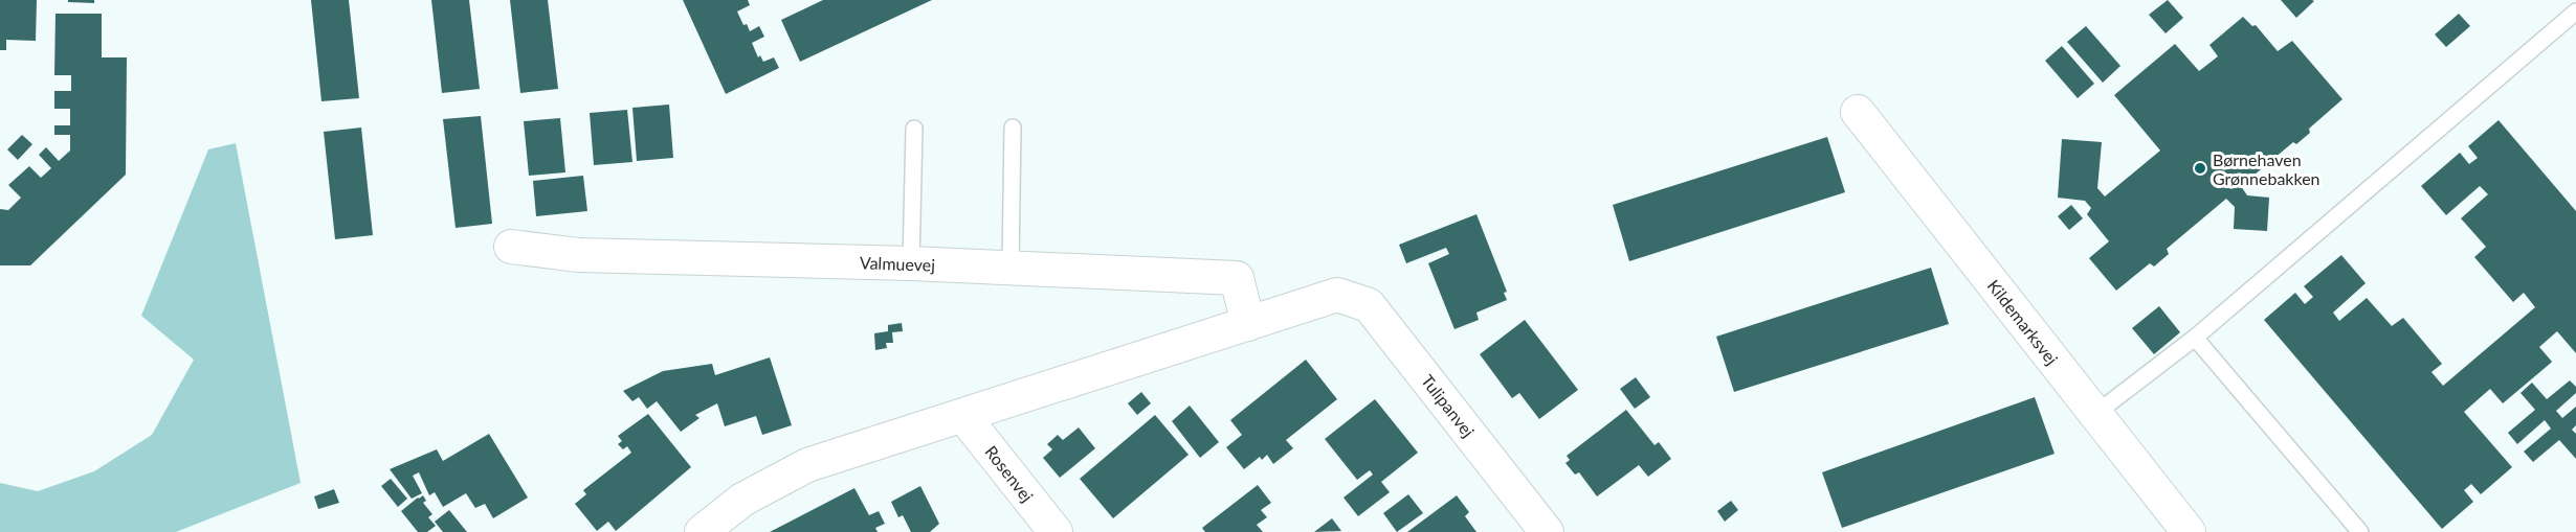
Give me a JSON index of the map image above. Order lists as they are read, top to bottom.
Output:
{
  "streets": {
    "street": [
      "Valmuevej",
      "Kildemarksvej",
      "Tulipanvej",
      "Rosenvej"
    ]
  },
  "crossings": [
    ["Valmuevej", "Tulipanvej"]
  ],
  "places": ["Børnehaven Grønnebakken"]
}
